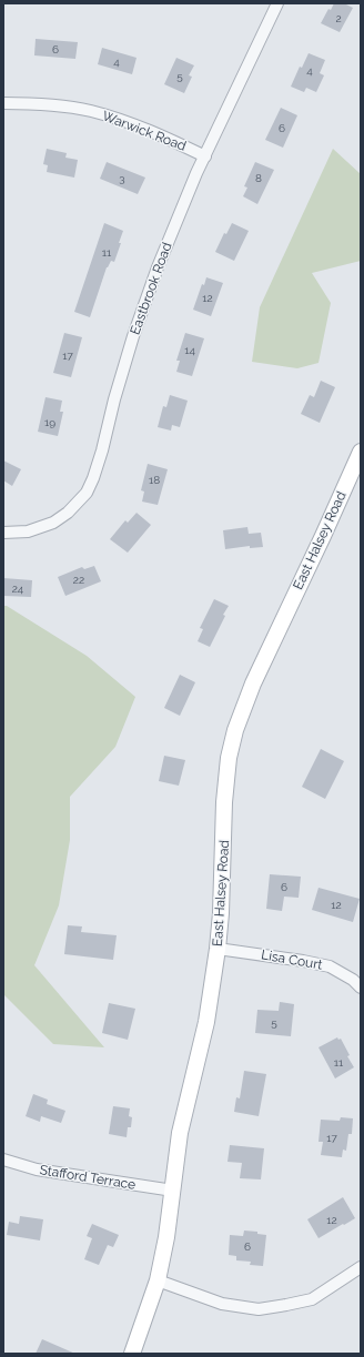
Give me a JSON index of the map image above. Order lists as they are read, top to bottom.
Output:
{
  "streets": {
    "street": [
      "Warwick Road",
      "Eastbrook Road",
      "East Halsey Road",
      "Lisa Court",
      "Stafford Terrace"
    ]
  },
  "crossings": [
    ["Warwick Road", "Eastbrook Road"],
    ["East Halsey Road", "Lisa Court"],
    ["East Halsey Road", "Stafford Terrace"]
  ],
  "house_numbers": [
    "2",
    "6",
    "4",
    "4",
    "5",
    "6",
    "3",
    "8",
    "11",
    "12",
    "14",
    "17",
    "19",
    "18",
    "22",
    "24",
    "6",
    "12",
    "5",
    "11",
    "17",
    "12",
    "6"
  ]
}
